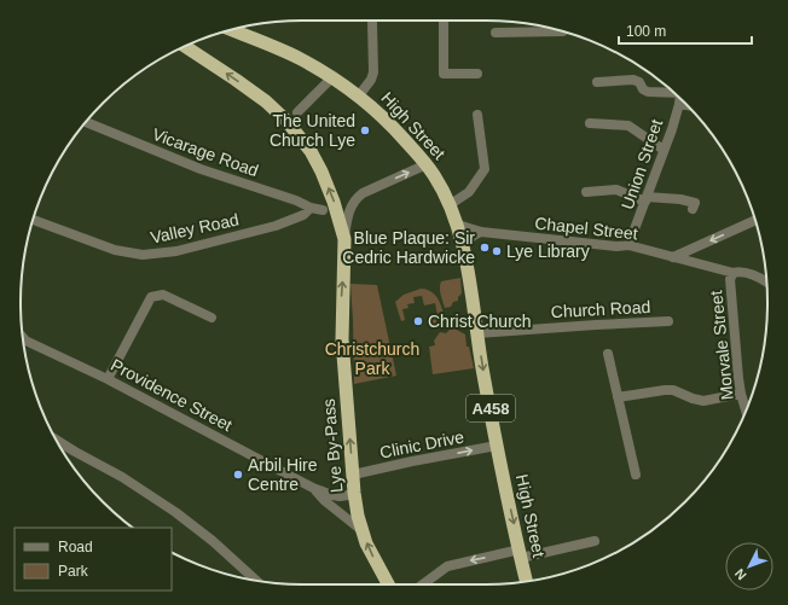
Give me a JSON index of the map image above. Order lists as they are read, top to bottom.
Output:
{
  "streets": {
    "highway": ["High Street", "A458", "Lye By-Pass"],
    "street": [
      "Vicarage Road",
      "Union Street",
      "Valley Road",
      "Chapel Street",
      "Church Road",
      "Morvale Street",
      "Providence Street",
      "Clinic Drive"
    ]
  },
  "crossings": [
    ["High Street", "Chapel Street"],
    ["High Street", "Church Road"],
    ["High Street", "Clinic Drive"],
    ["Vicarage Road", "Valley Road"],
    ["Union Street", "Chapel Street"],
    ["Chapel Street", "Morvale Street"],
    ["Providence Street", "Lye By-Pass"],
    ["Clinic Drive", "Lye By-Pass"]
  ],
  "one_way": ["Clinic Drive", "Lye By-Pass"],
  "parks": ["Christchurch Park"],
  "places": [
    "The United Church Lye",
    "Blue Plaque: Sir Cedric Hardwicke",
    "Lye Library",
    "Christ Church",
    "Arbil Hire Centre"
  ],
  "legend": ["Road", "Park"],
  "scale_bar": "100 m",
  "north": "bottom left"
}
